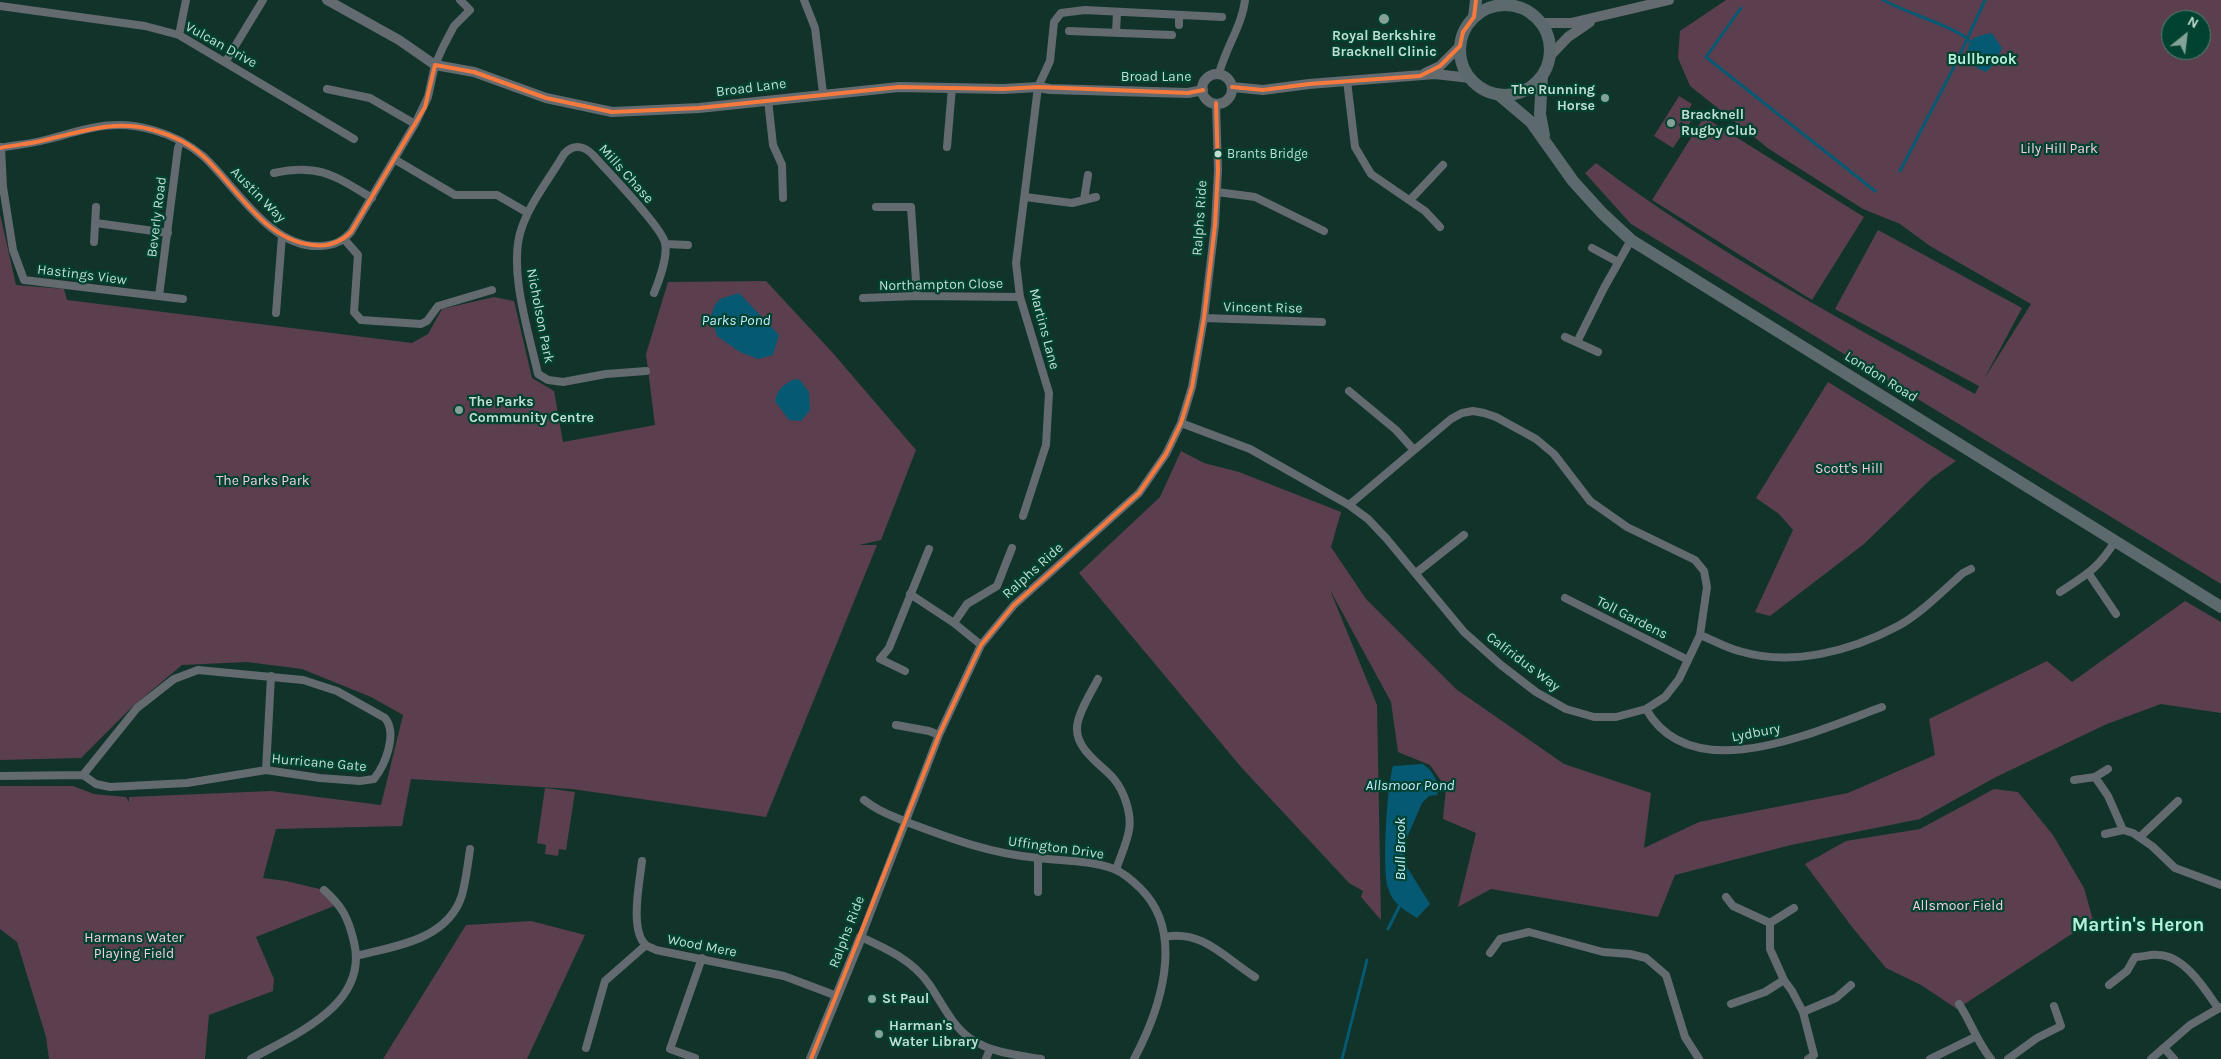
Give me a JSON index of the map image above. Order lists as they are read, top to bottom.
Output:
{
  "streets": {
    "main road": ["London Road"],
    "street": [
      "Vulcan Drive",
      "Broad Lane",
      "Mills Chase",
      "Austin Way",
      "Beverly Road",
      "Ralphs Ride",
      "Hastings View",
      "Northampton Close",
      "Vincent Rise",
      "Nicholson Park",
      "Martins Lane",
      "Toll Gardens",
      "Calfridus Way",
      "Lydbury",
      "Hurricane Gate",
      "Uffington Drive",
      "Wood Mere"
    ]
  },
  "crossings": [
    ["Broad Lane", "Ralphs Ride"],
    ["Broad Lane", "Martins Lane"],
    ["Mills Chase", "Nicholson Park"],
    ["Austin Way", "Beverly Road"],
    ["Austin Way", "Hastings View"],
    ["Beverly Road", "Hastings View"],
    ["Ralphs Ride", "Vincent Rise"],
    ["Ralphs Ride", "Calfridus Way"],
    ["Ralphs Ride", "Uffington Drive"],
    ["Ralphs Ride", "Wood Mere"],
    ["Northampton Close", "Martins Lane"],
    ["Toll Gardens", "Calfridus Way"],
    ["Calfridus Way", "Lydbury"]
  ],
  "districts": ["Bullbrook", "Martin's Heron"],
  "water": ["Parks Pond", "Allsmoor Pond", "Bull Brook"],
  "parks": [
    "Lily Hill Park",
    "Scott's Hill",
    "The Parks Park",
    "Allsmoor Field",
    "Harmans Water Playing Field"
  ],
  "places": [
    "Royal Berkshire Bracknell Clinic",
    "The Running Horse",
    "Bracknell Rugby Club",
    "Brants Bridge",
    "The Parks Community Centre",
    "St Paul",
    "Harman's Water Library"
  ],
  "north": "top right"
}
